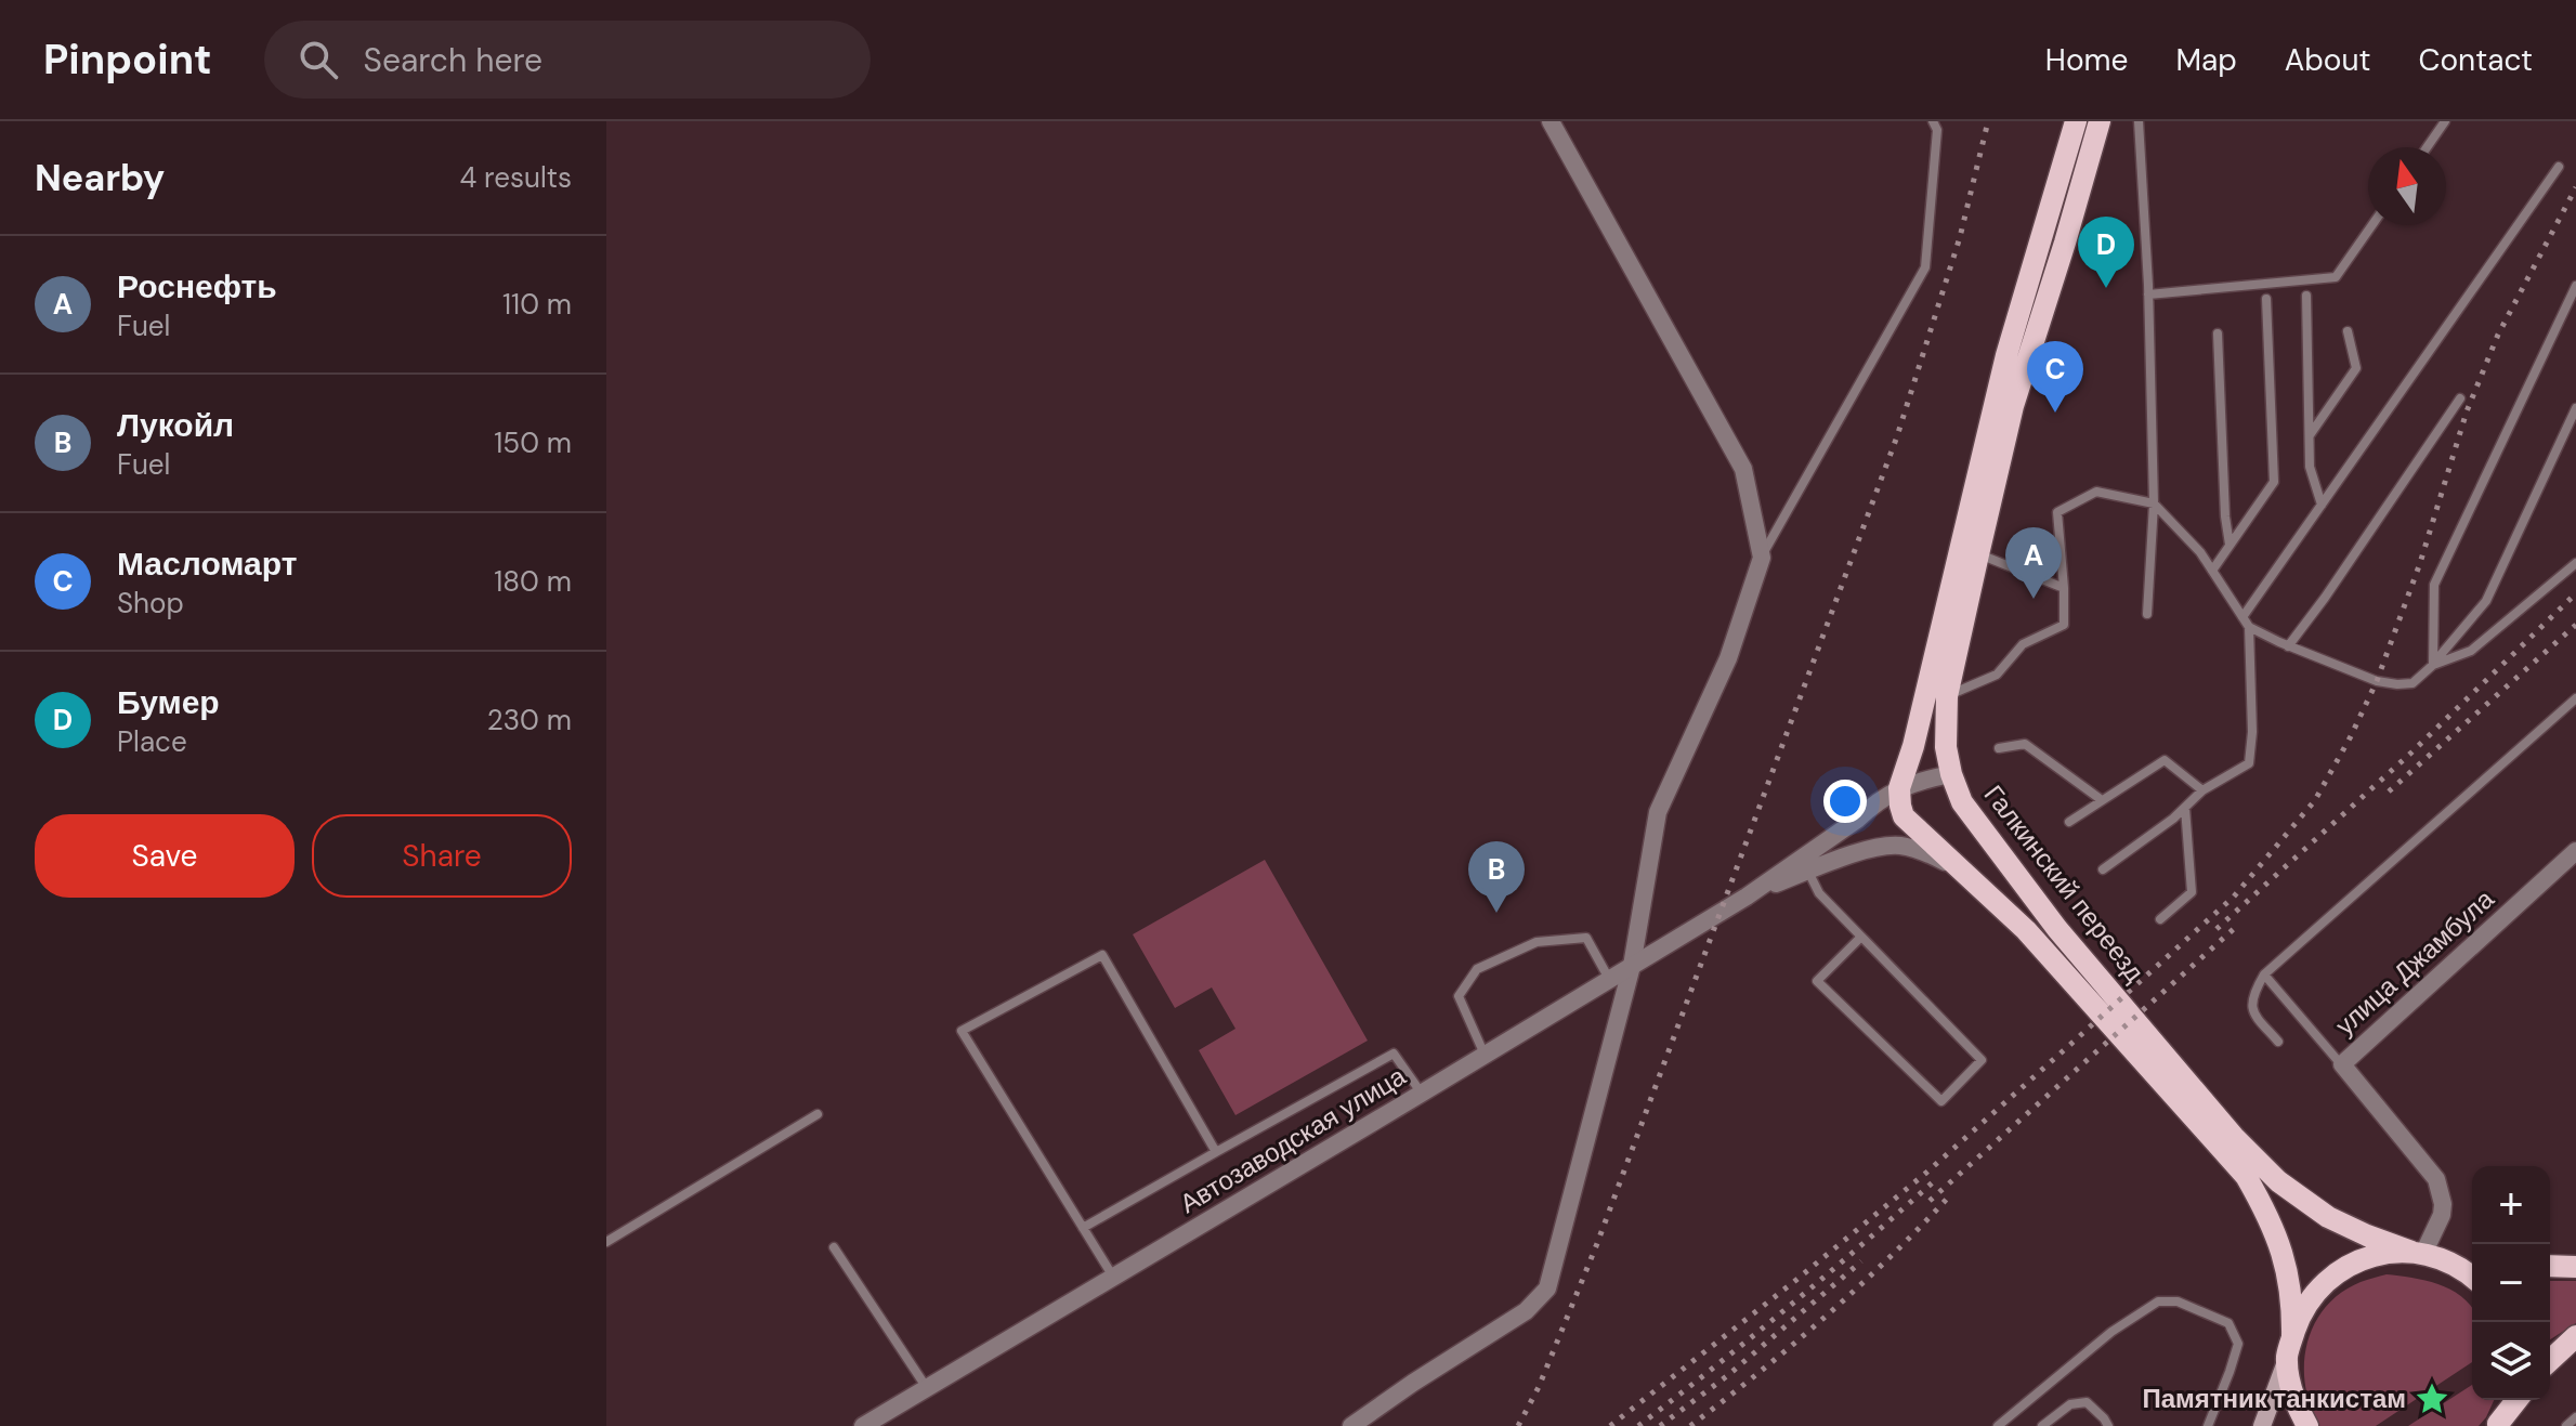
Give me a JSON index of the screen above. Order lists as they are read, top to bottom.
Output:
{
  "streets": {
    "main road": ["Галкинский переезд"],
    "street": ["улица Джамбула", "Автозаводская улица"]
  },
  "crossings": [
    ["Галкинский переезд", "улица Джамбула"]
  ],
  "places": {
    "place": ["Памятник танкистам"]
  },
  "north": "top",
  "page": {
    "header": "Pinpoint",
    "search": "Search here",
    "nav": [
      "Home",
      "Map",
      "About",
      "Contact"
    ],
    "heading": ["Nearby", "4 results"],
    "pins": [
      "D",
      "C",
      "A",
      "B"
    ],
    "list": [
      {
        "mark": "A",
        "name": "Роснефть",
        "note": "Fuel",
        "value": "110 m"
      },
      {
        "mark": "B",
        "name": "Лукойл",
        "note": "Fuel",
        "value": "150 m"
      },
      {
        "mark": "C",
        "name": "Масломарт",
        "note": "Shop",
        "value": "180 m"
      },
      {
        "mark": "D",
        "name": "Бумер",
        "note": "Place",
        "value": "230 m"
      }
    ],
    "buttons": ["Save", "Share"],
    "map_buttons": ["+", "−"]
  }
}
